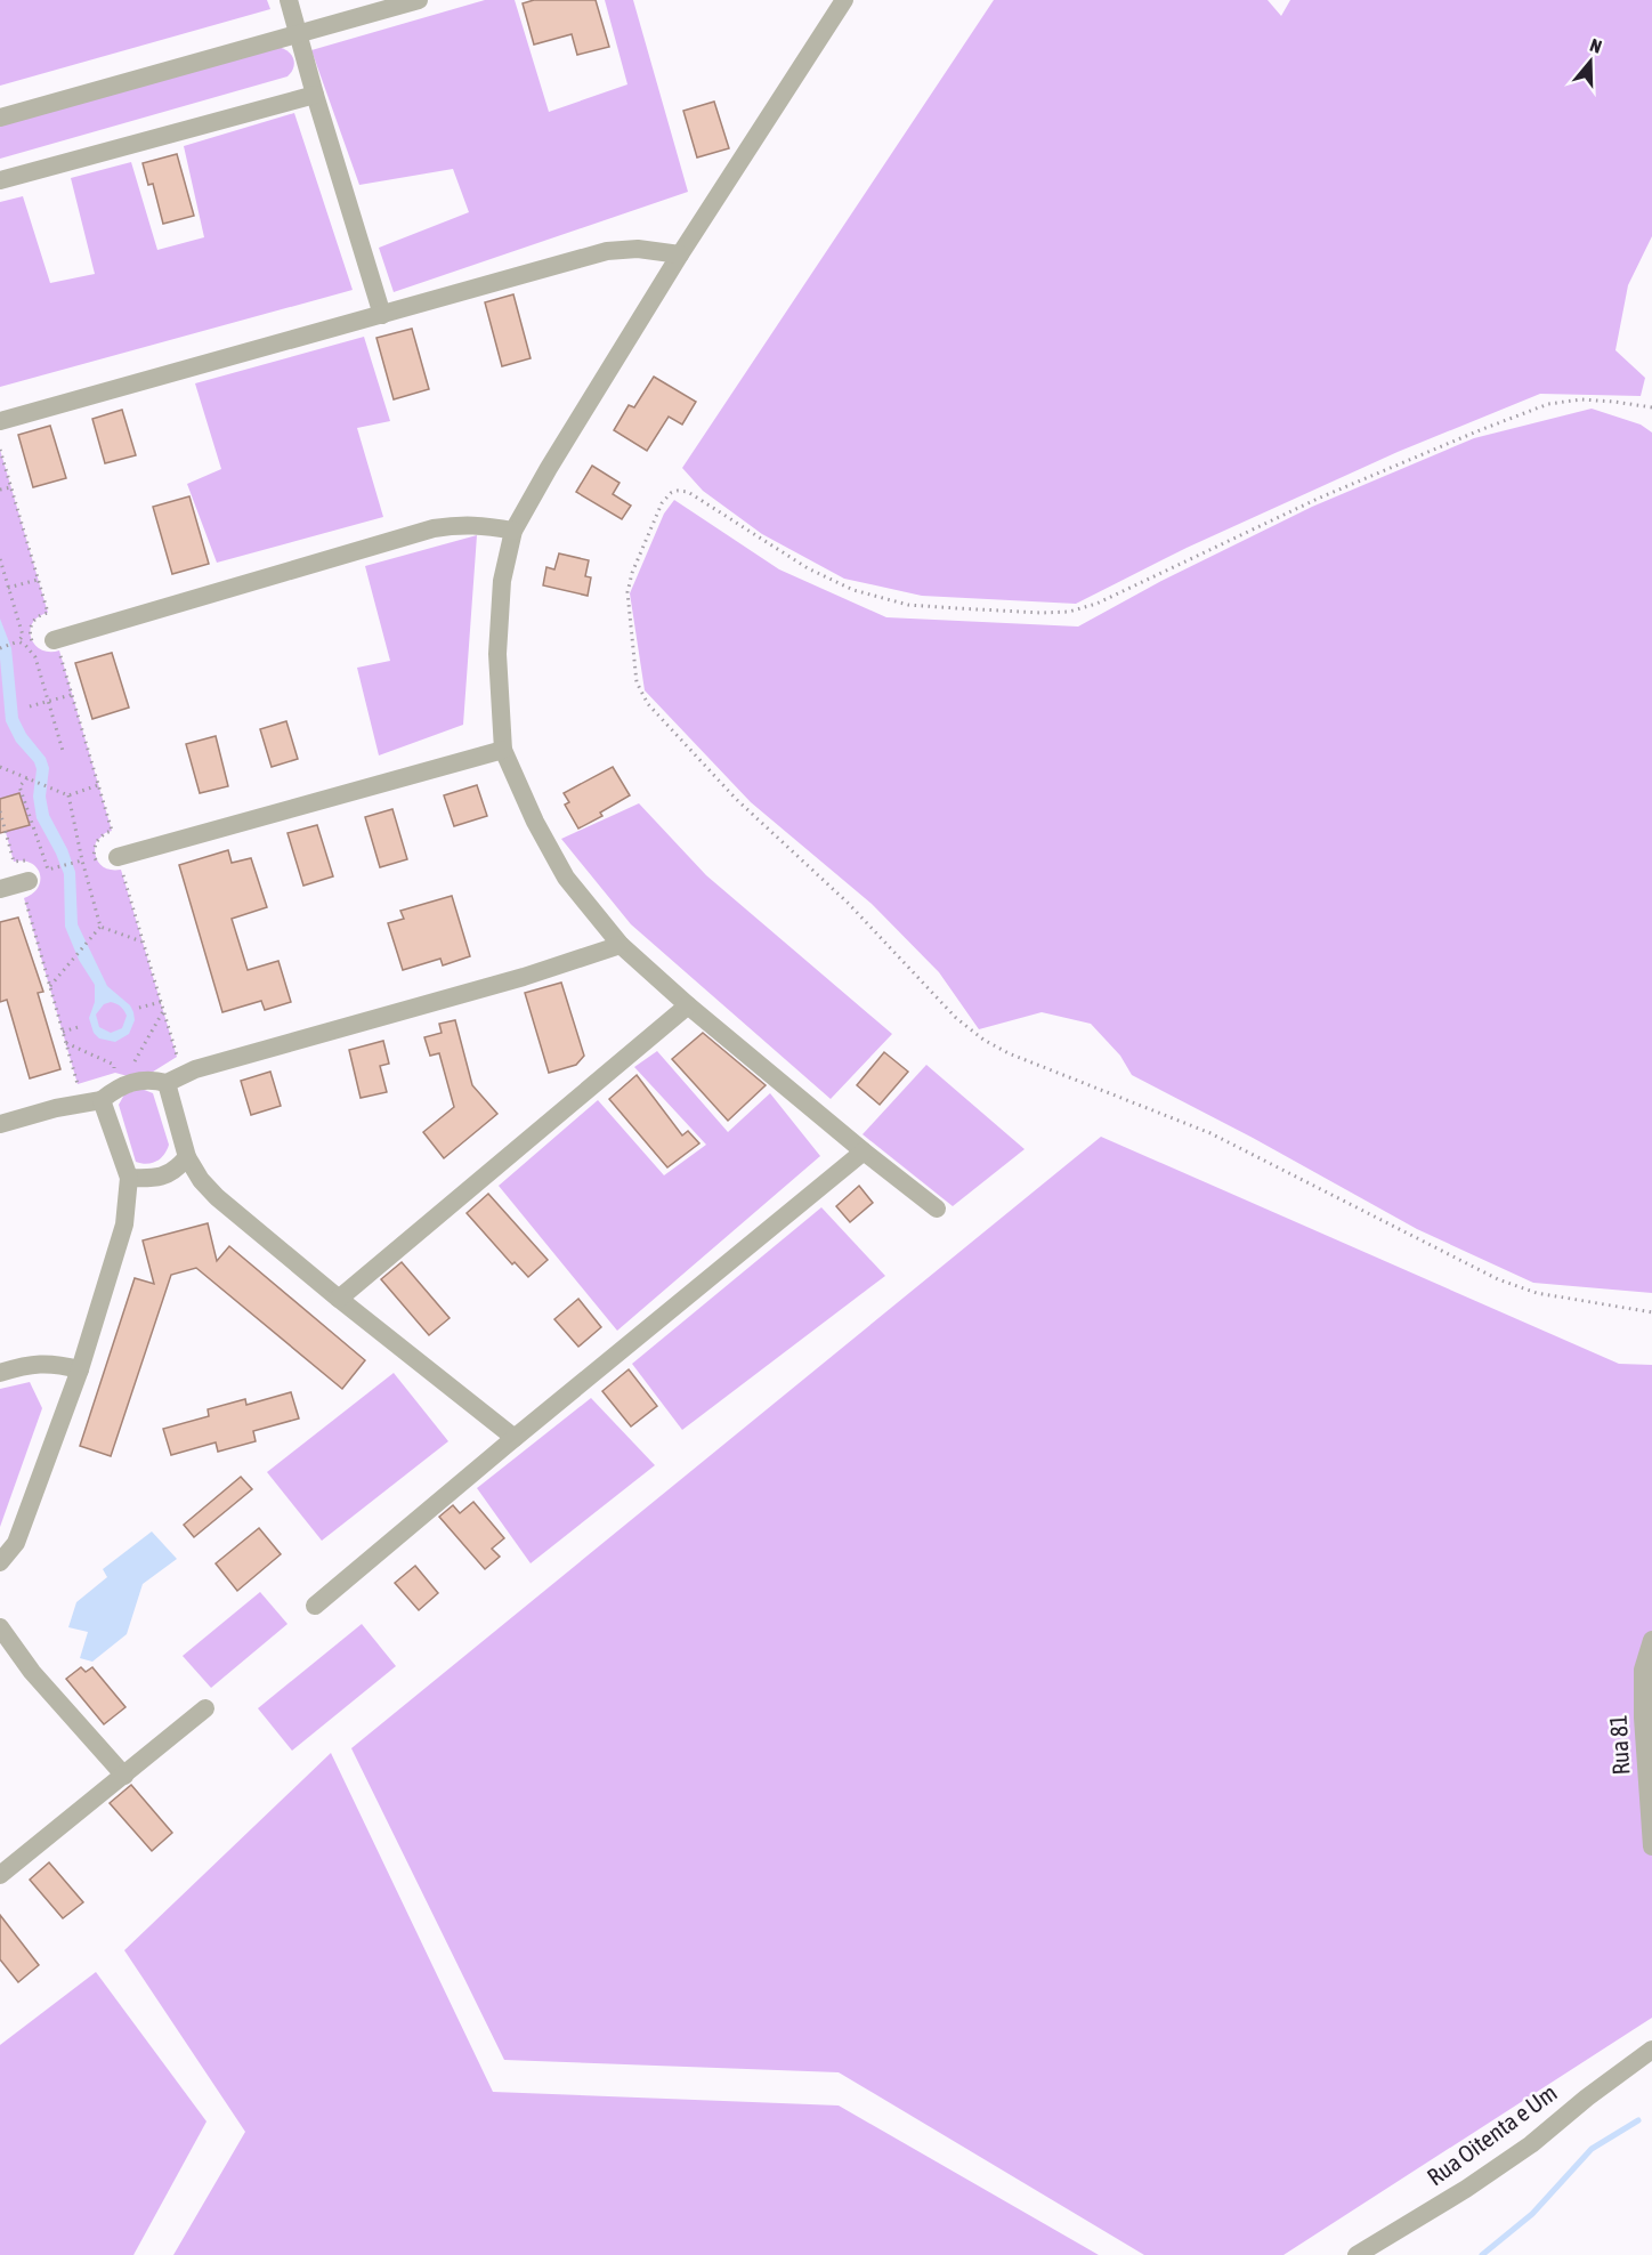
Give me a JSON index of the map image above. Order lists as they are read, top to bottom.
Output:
{
  "streets": {
    "street": ["Rua 81", "Rua Oitenta e Um"]
  },
  "north": "top"
}
